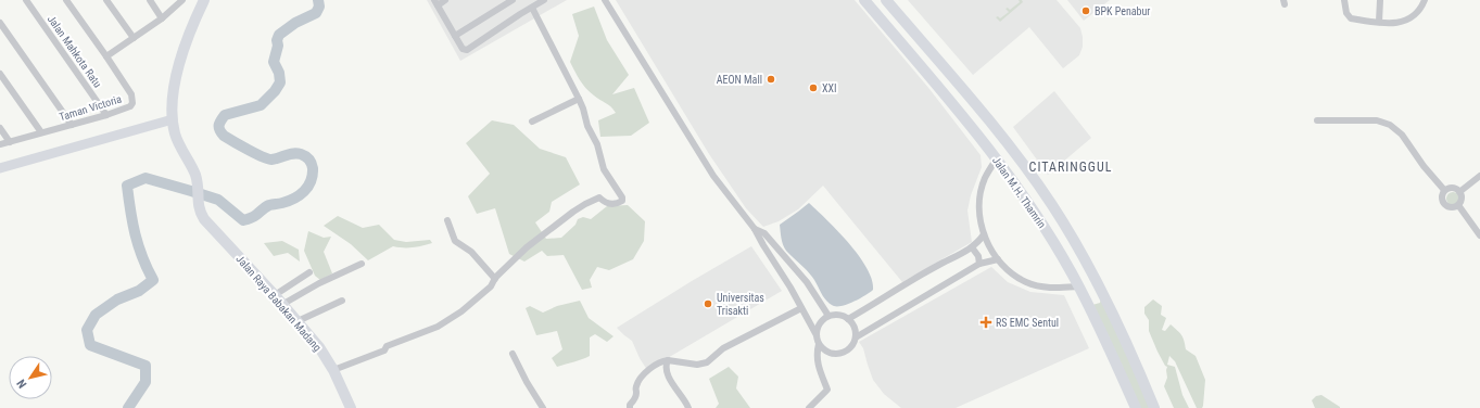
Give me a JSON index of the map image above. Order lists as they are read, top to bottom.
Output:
{
  "streets": {
    "main road": ["Jalan M.H. Thamrin", "Jalan Raya Babakan Madang"],
    "street": ["Jalan Mahkota Ratu", "Taman Victoria"]
  },
  "crossings": [
    ["Jalan Mahkota Ratu", "Taman Victoria"]
  ],
  "districts": ["CITARINGGUL"],
  "places": {
    "other": [
      "BPK Penabur",
      "AEON Mall",
      "XXI",
      "Universitas Trisakti"
    ],
    "health": ["RS EMC Sentul"]
  },
  "north": "bottom left"
}
